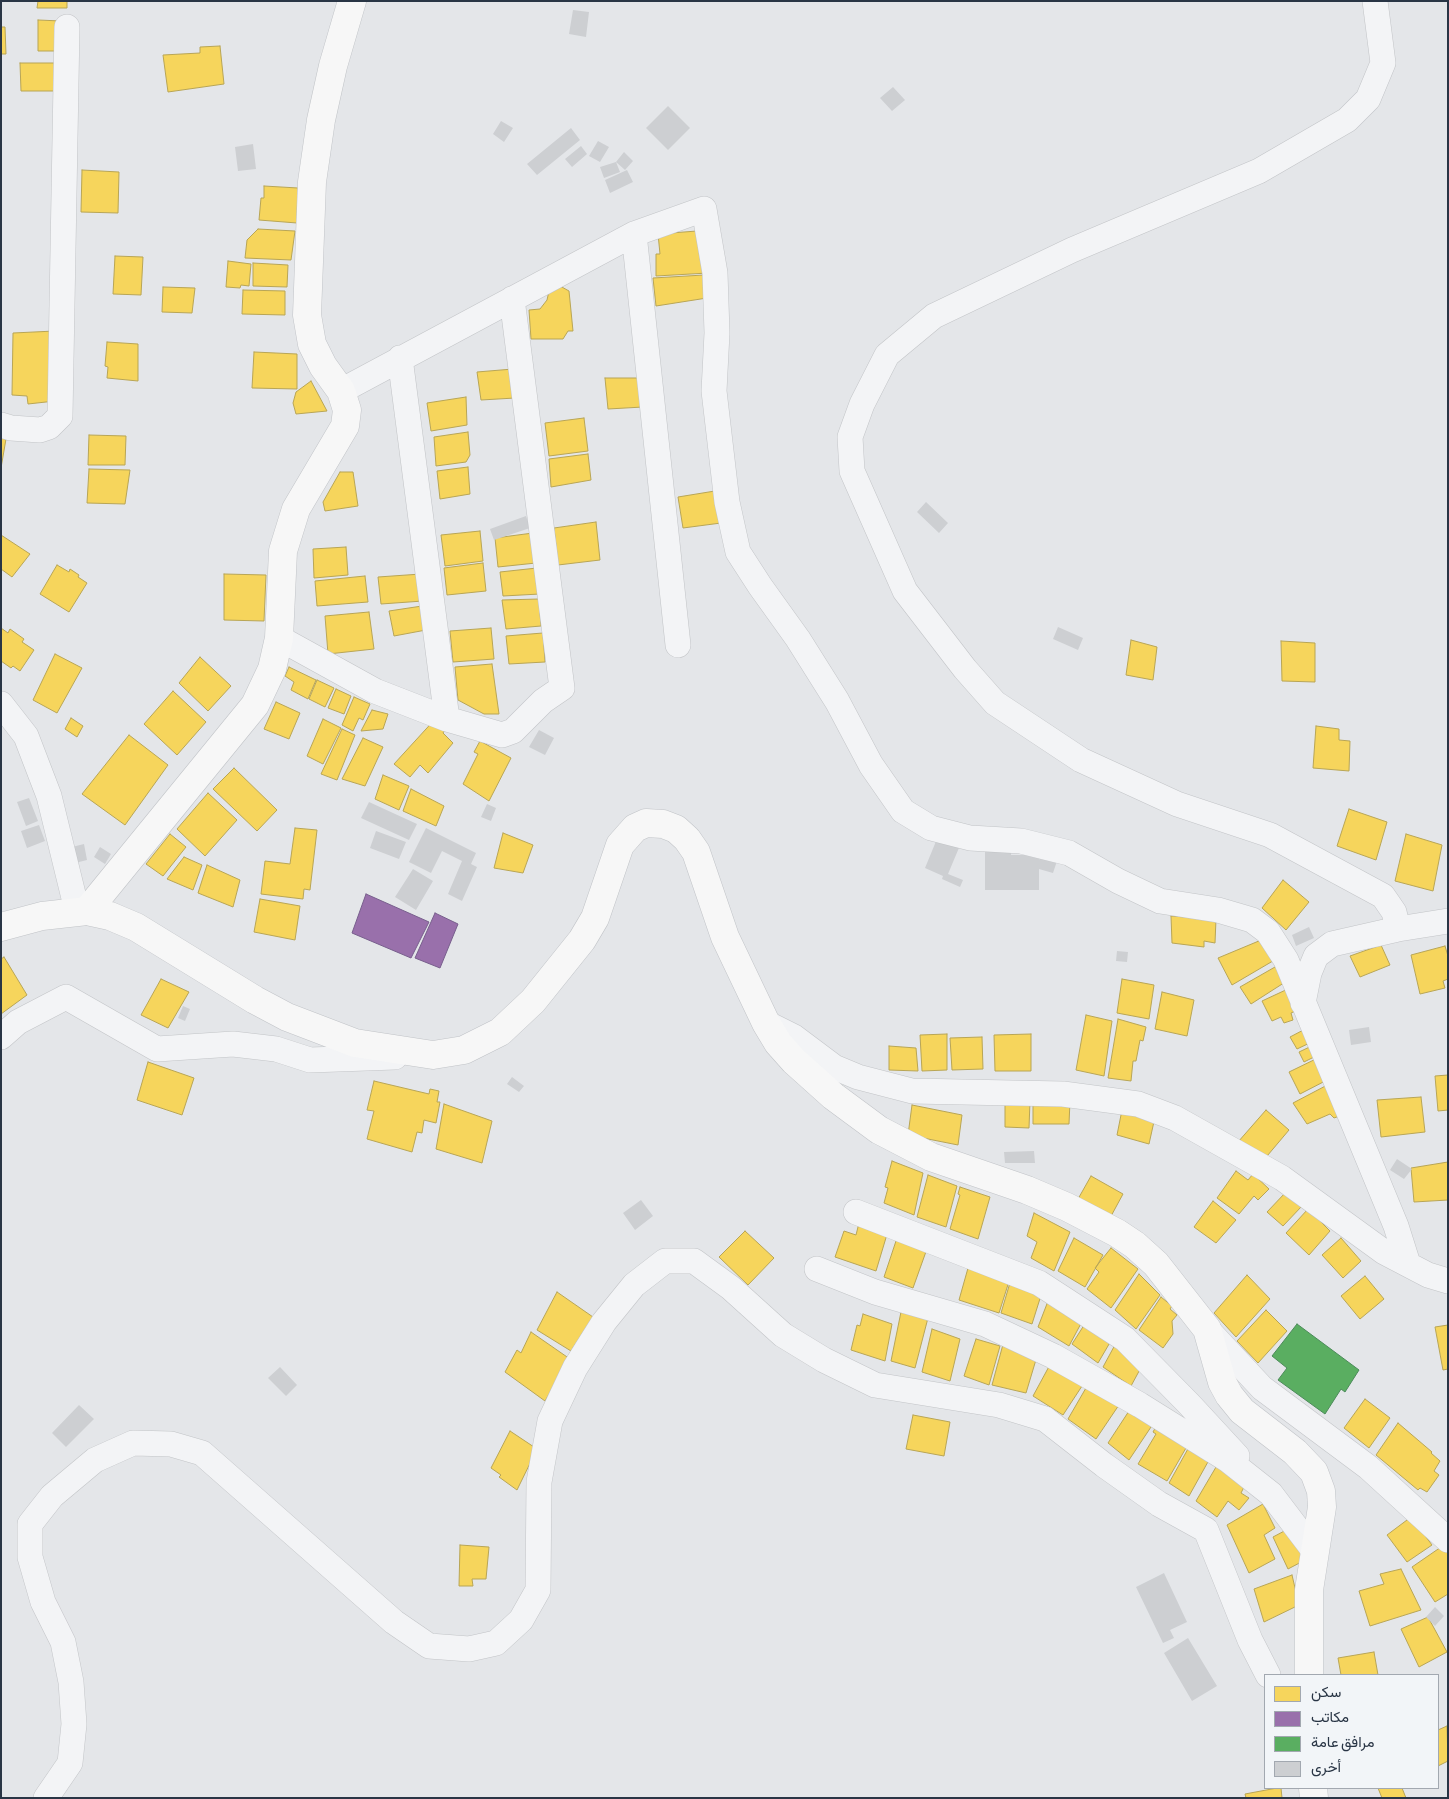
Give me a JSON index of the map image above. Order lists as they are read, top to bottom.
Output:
{
  "legend": [
    "سكن",
    "مكاتب",
    "مرافق عامة",
    "أخرى"
  ]
}
